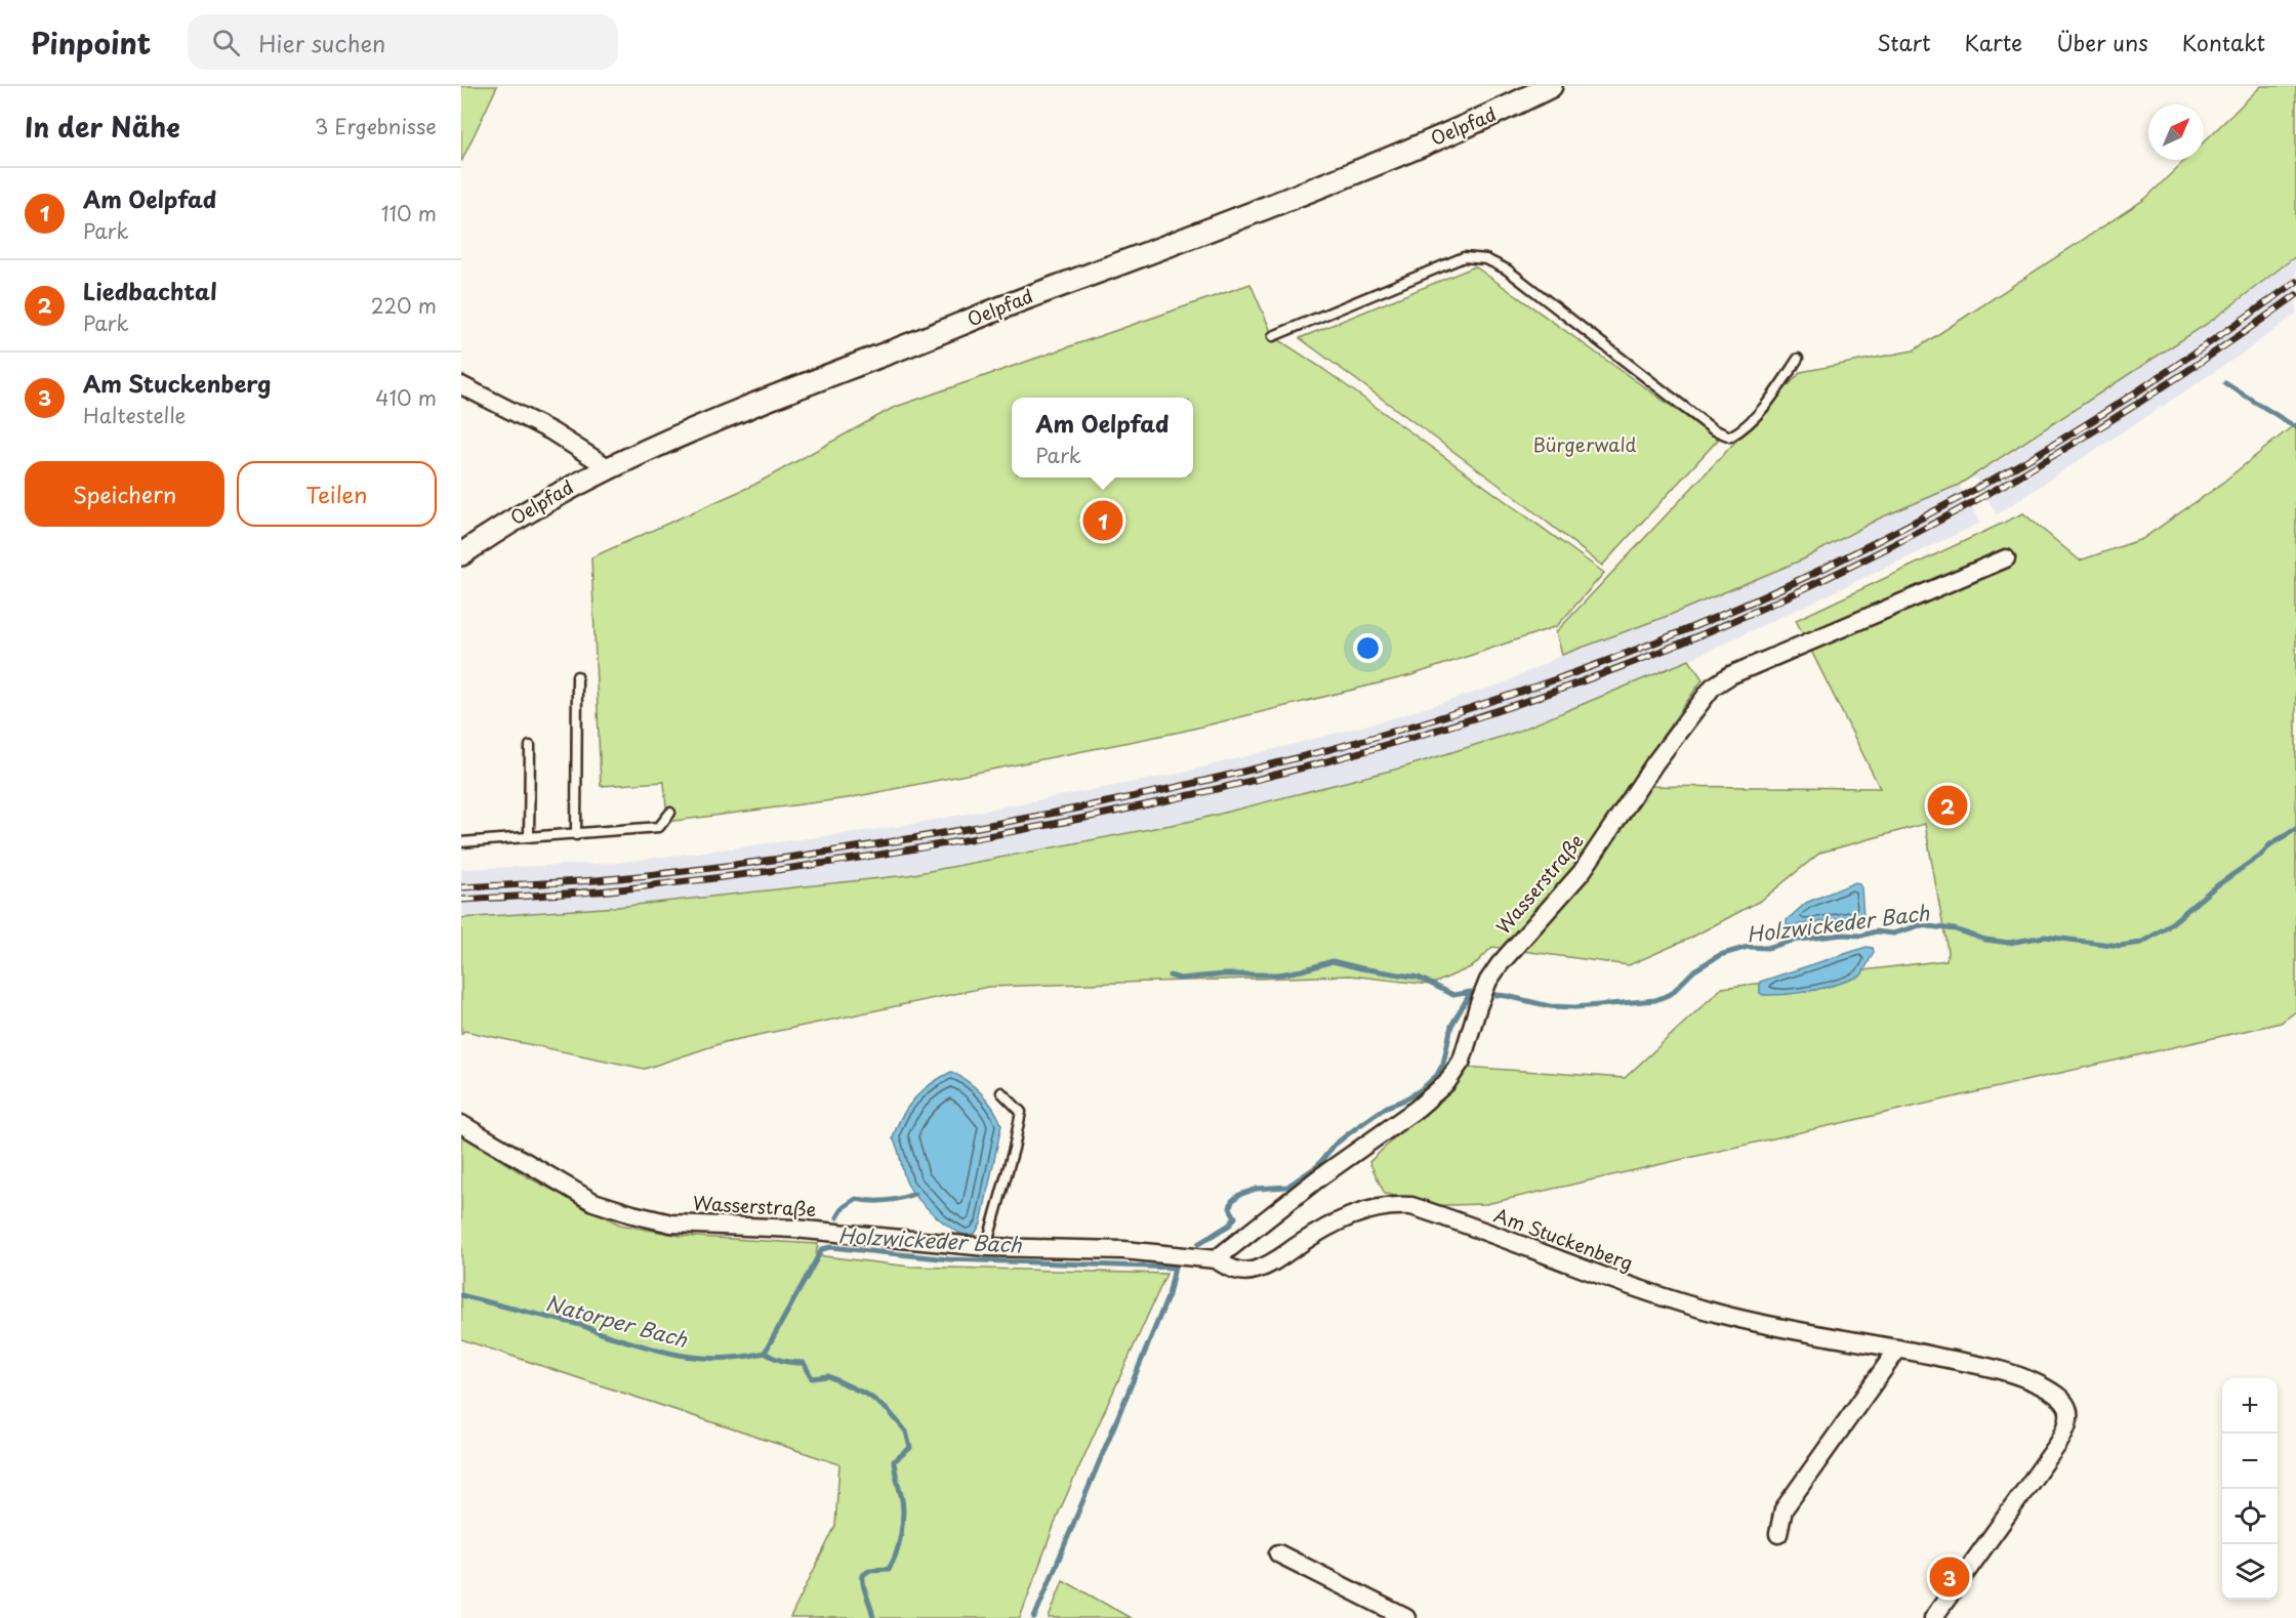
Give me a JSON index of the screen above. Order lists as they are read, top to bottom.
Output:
{
  "streets": {
    "street": ["Oelpfad", "Wasserstraße", "Am Stuckenberg"]
  },
  "crossings": [
    ["Wasserstraße", "Am Stuckenberg"]
  ],
  "water": ["Holzwickeder Bach", "Natorper Bach"],
  "parks": ["Bürgerwald"],
  "north": "top right",
  "page": {
    "header": "Pinpoint",
    "search": "Hier suchen",
    "nav": [
      "Start",
      "Karte",
      "Über uns",
      "Kontakt"
    ],
    "heading": ["In der Nähe", "3 Ergebnisse"],
    "list": [
      {
        "mark": "1",
        "name": "Am Oelpfad",
        "note": "Park",
        "value": "110 m"
      },
      {
        "mark": "2",
        "name": "Liedbachtal",
        "note": "Park",
        "value": "220 m"
      },
      {
        "mark": "3",
        "name": "Am Stuckenberg",
        "note": "Haltestelle",
        "value": "410 m"
      }
    ],
    "popup": ["Am Oelpfad", "Park"],
    "buttons": ["Speichern", "Teilen"],
    "pins": ["1", "2", "3"],
    "map_buttons": ["+", "−"]
  }
}
